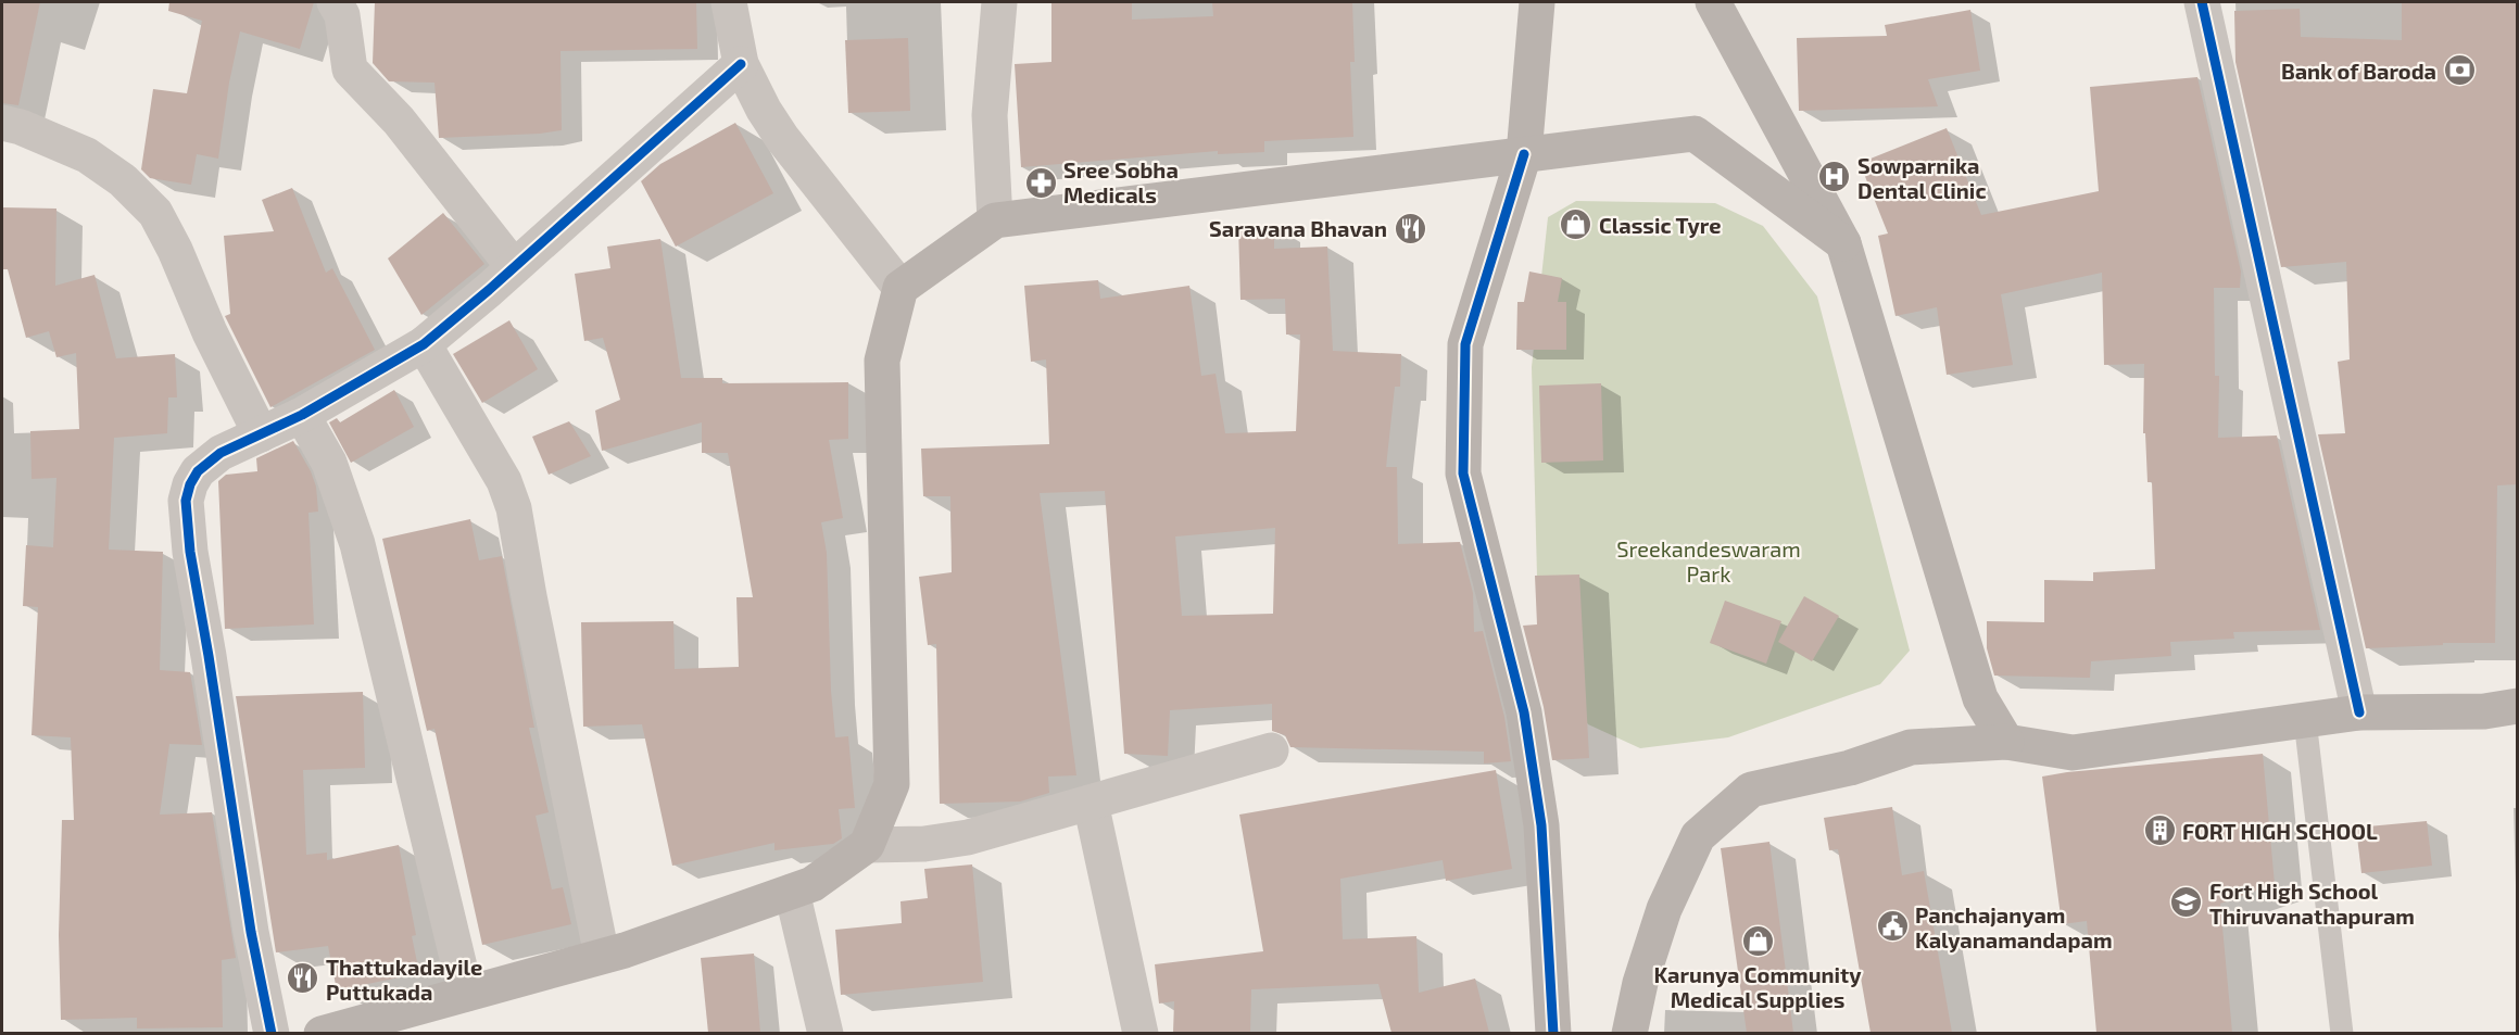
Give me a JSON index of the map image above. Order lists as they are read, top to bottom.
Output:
{
  "parks": ["Sreekandeswaram Park"],
  "places": {
    "bank": ["Bank of Baroda"],
    "hospital": ["Sowparnika Dental Clinic"],
    "pharmacy": ["Sree Sobha Medicals"],
    "shop": ["Classic Tyre", "Karunya Community Medical Supplies"],
    "restaurant": ["Saravana Bhavan", "Thattukadayile Puttukada"],
    "building": ["FORT HIGH SCHOOL"],
    "school or university": ["Fort High School Thiruvanathapuram"],
    "public building": ["Panchajanyam Kalyanamandapam"]
  }
}
